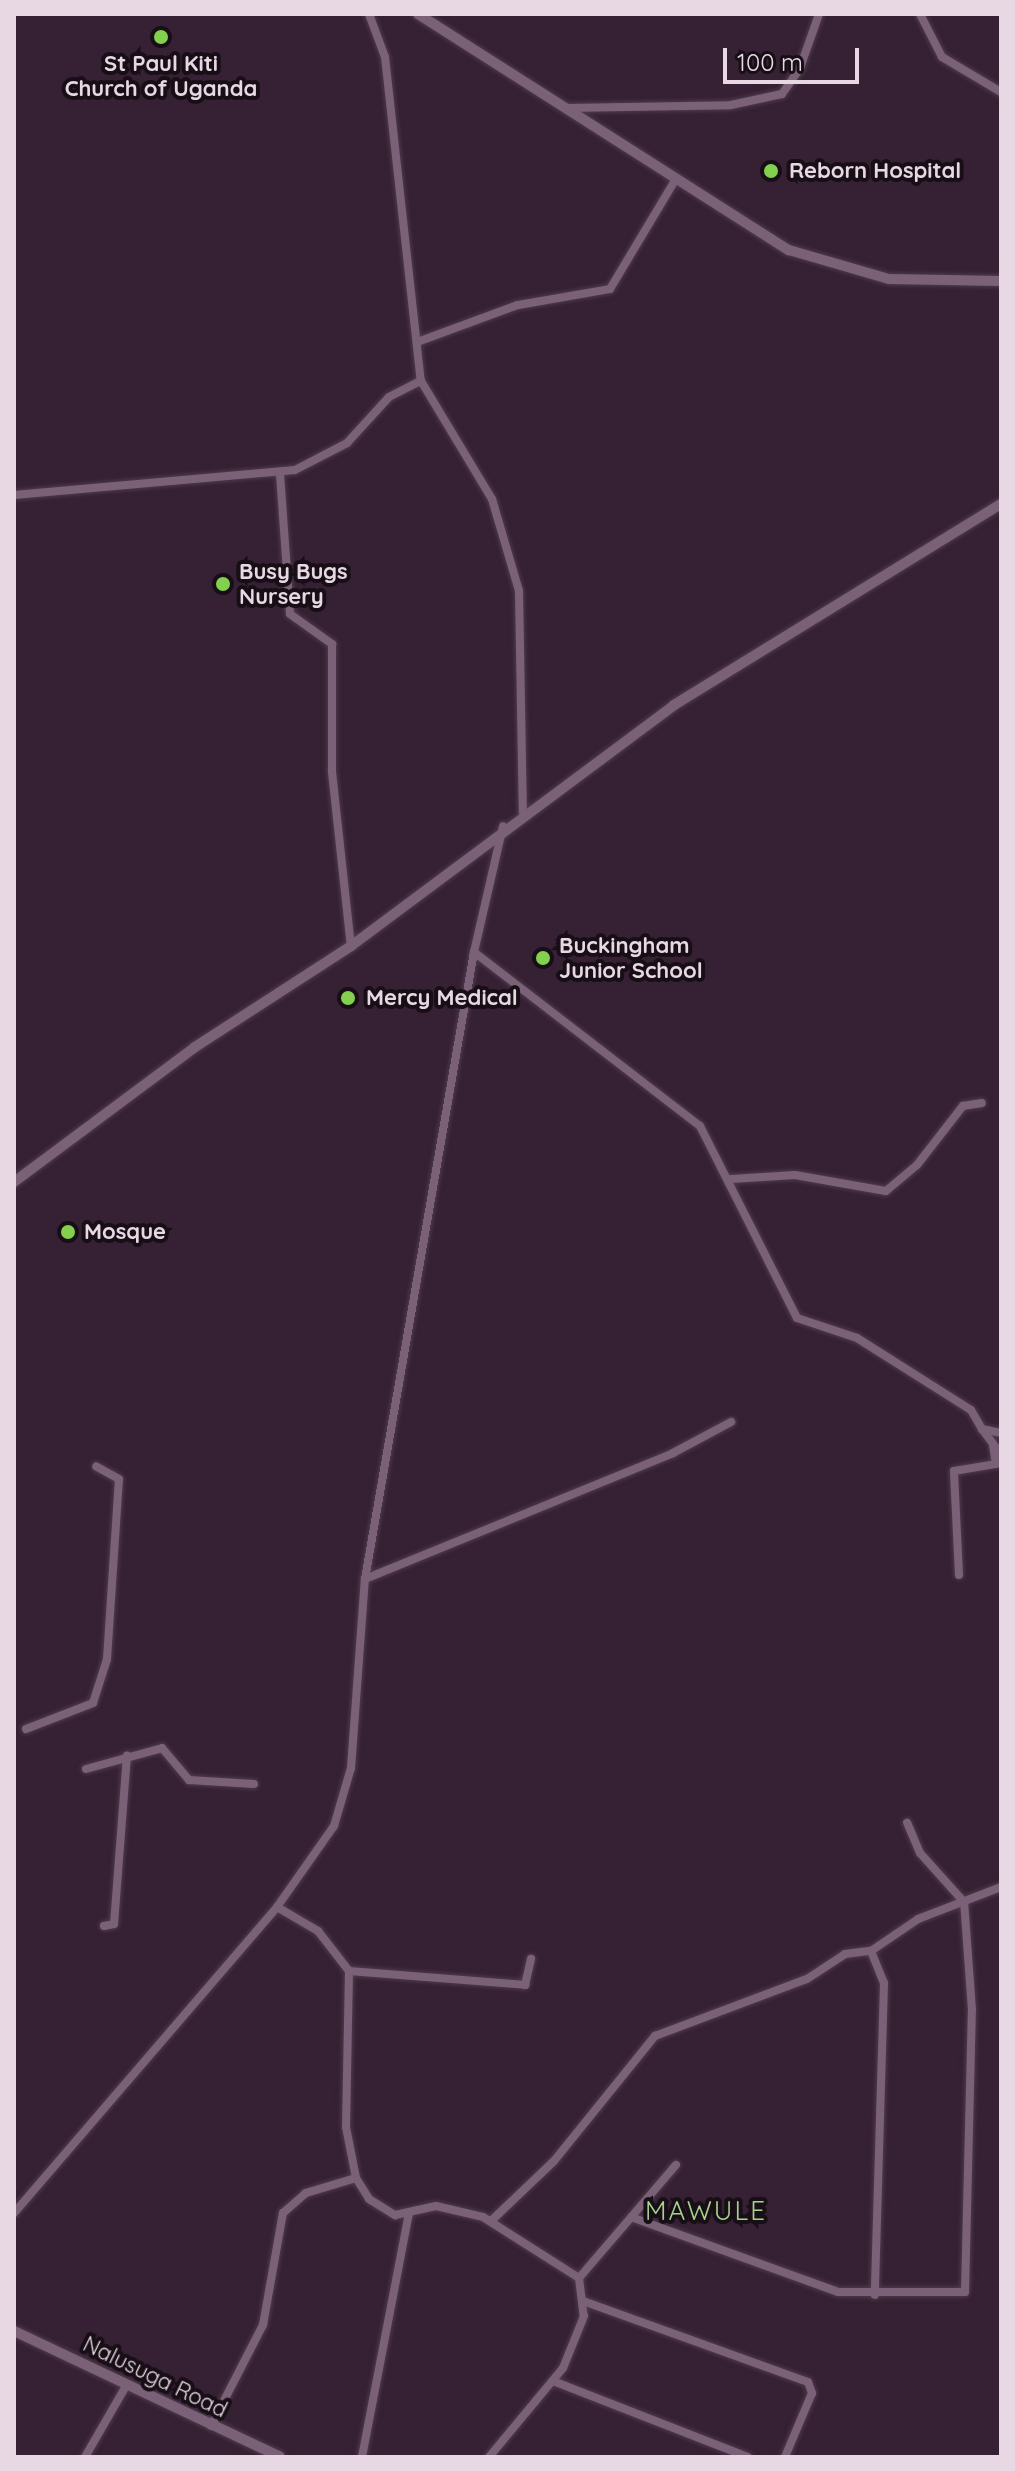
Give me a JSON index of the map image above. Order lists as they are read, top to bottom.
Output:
{
  "streets": {
    "street": ["Nalusuga Road"]
  },
  "districts": ["MAWULE"],
  "places": [
    "St Paul Kiti Church of Uganda",
    "Reborn Hospital",
    "Busy Bugs Nursery",
    "Buckingham Junior School",
    "Mercy Medical",
    "Mosque"
  ],
  "scale_bar": "100 m"
}
